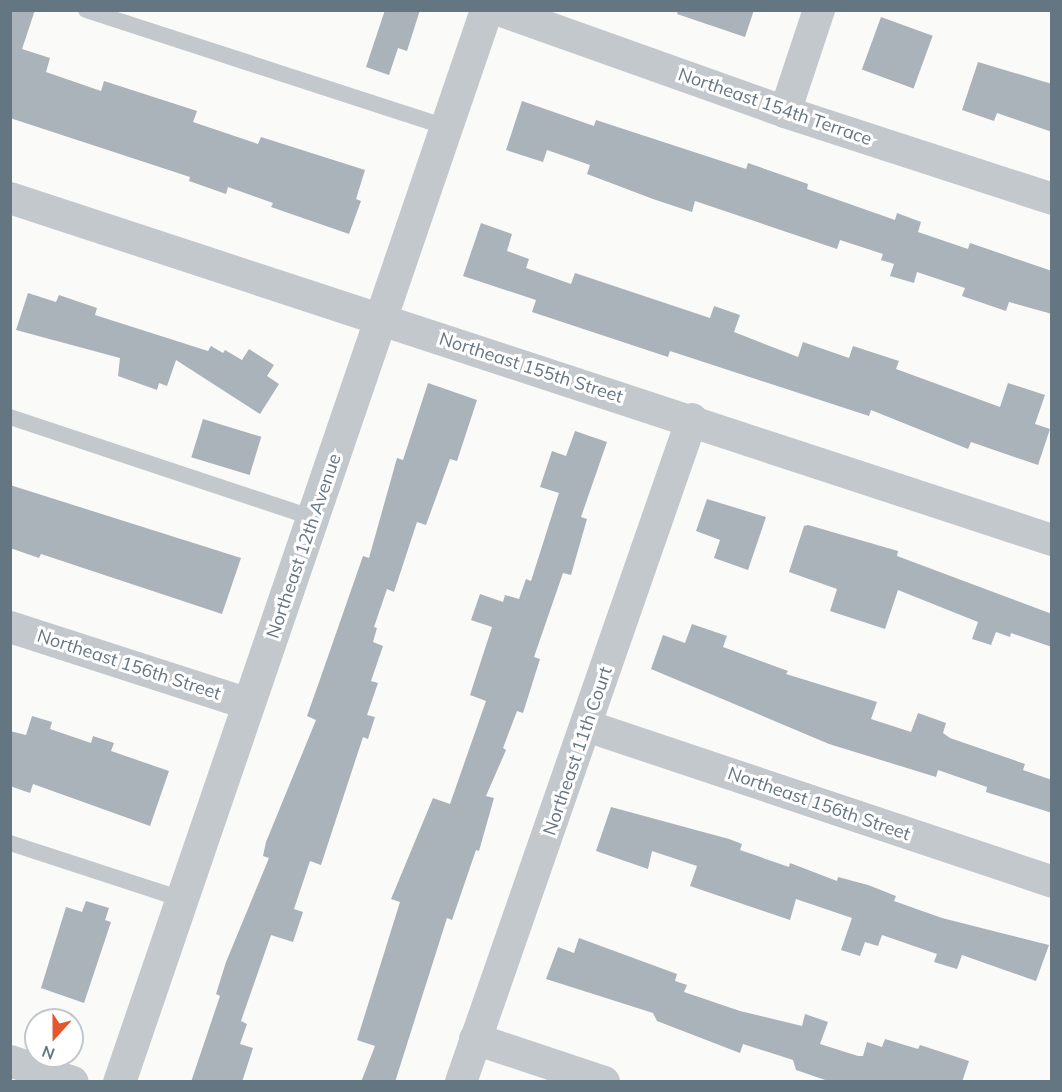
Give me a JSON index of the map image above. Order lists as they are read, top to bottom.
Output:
{
  "streets": {
    "street": [
      "Northeast 154th Terrace",
      "Northeast 155th Street",
      "Northeast 12th Avenue",
      "Northeast 156th Street",
      "Northeast 11th Court"
    ]
  },
  "crossings": [
    ["Northeast 155th Street", "Northeast 12th Avenue"],
    ["Northeast 155th Street", "Northeast 11th Court"],
    ["Northeast 12th Avenue", "Northeast 156th Street"],
    ["Northeast 156th Street", "Northeast 11th Court"]
  ],
  "north": "bottom"
}
